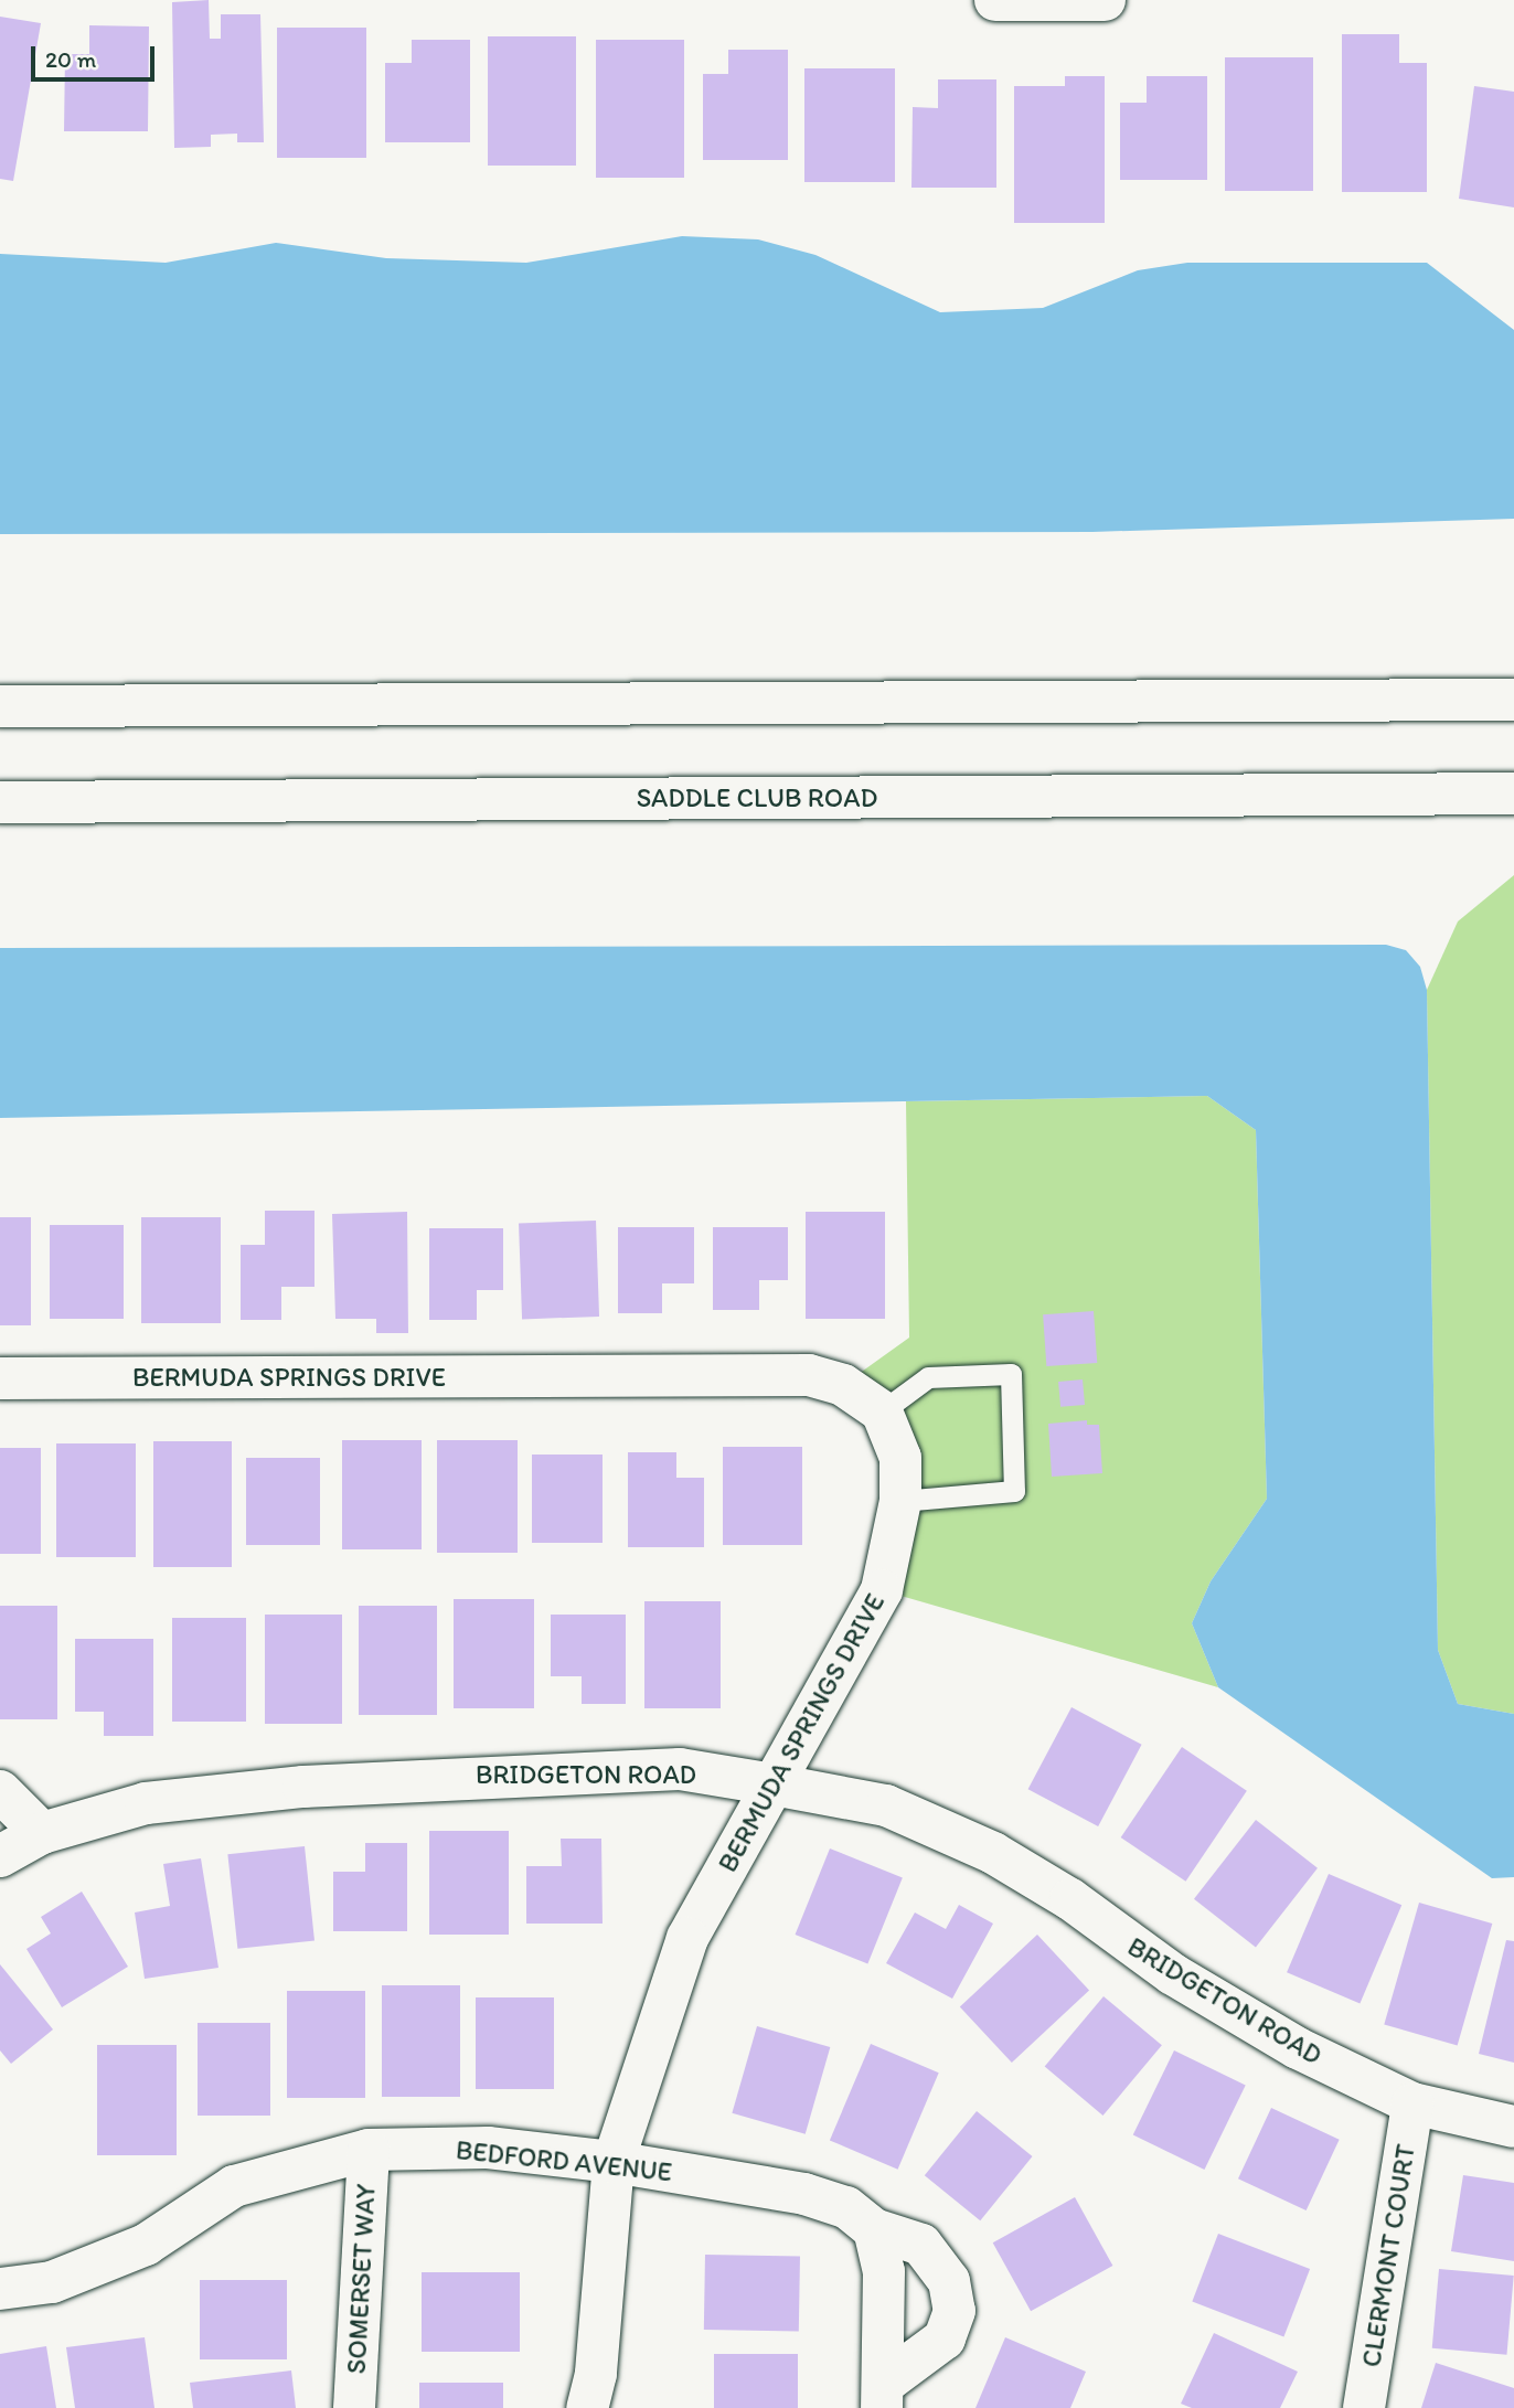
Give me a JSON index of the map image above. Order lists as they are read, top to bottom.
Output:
{
  "streets": {
    "street": [
      "SADDLE CLUB ROAD",
      "BERMUDA SPRINGS DRIVE",
      "BRIDGETON ROAD",
      "BEDFORD AVENUE",
      "CLERMONT COURT",
      "SOMERSET WAY"
    ]
  },
  "crossings": [
    ["BERMUDA SPRINGS DRIVE", "BRIDGETON ROAD"],
    ["BERMUDA SPRINGS DRIVE", "BEDFORD AVENUE"],
    ["BRIDGETON ROAD", "CLERMONT COURT"],
    ["BEDFORD AVENUE", "SOMERSET WAY"]
  ],
  "scale_bar": "20 m"
}
